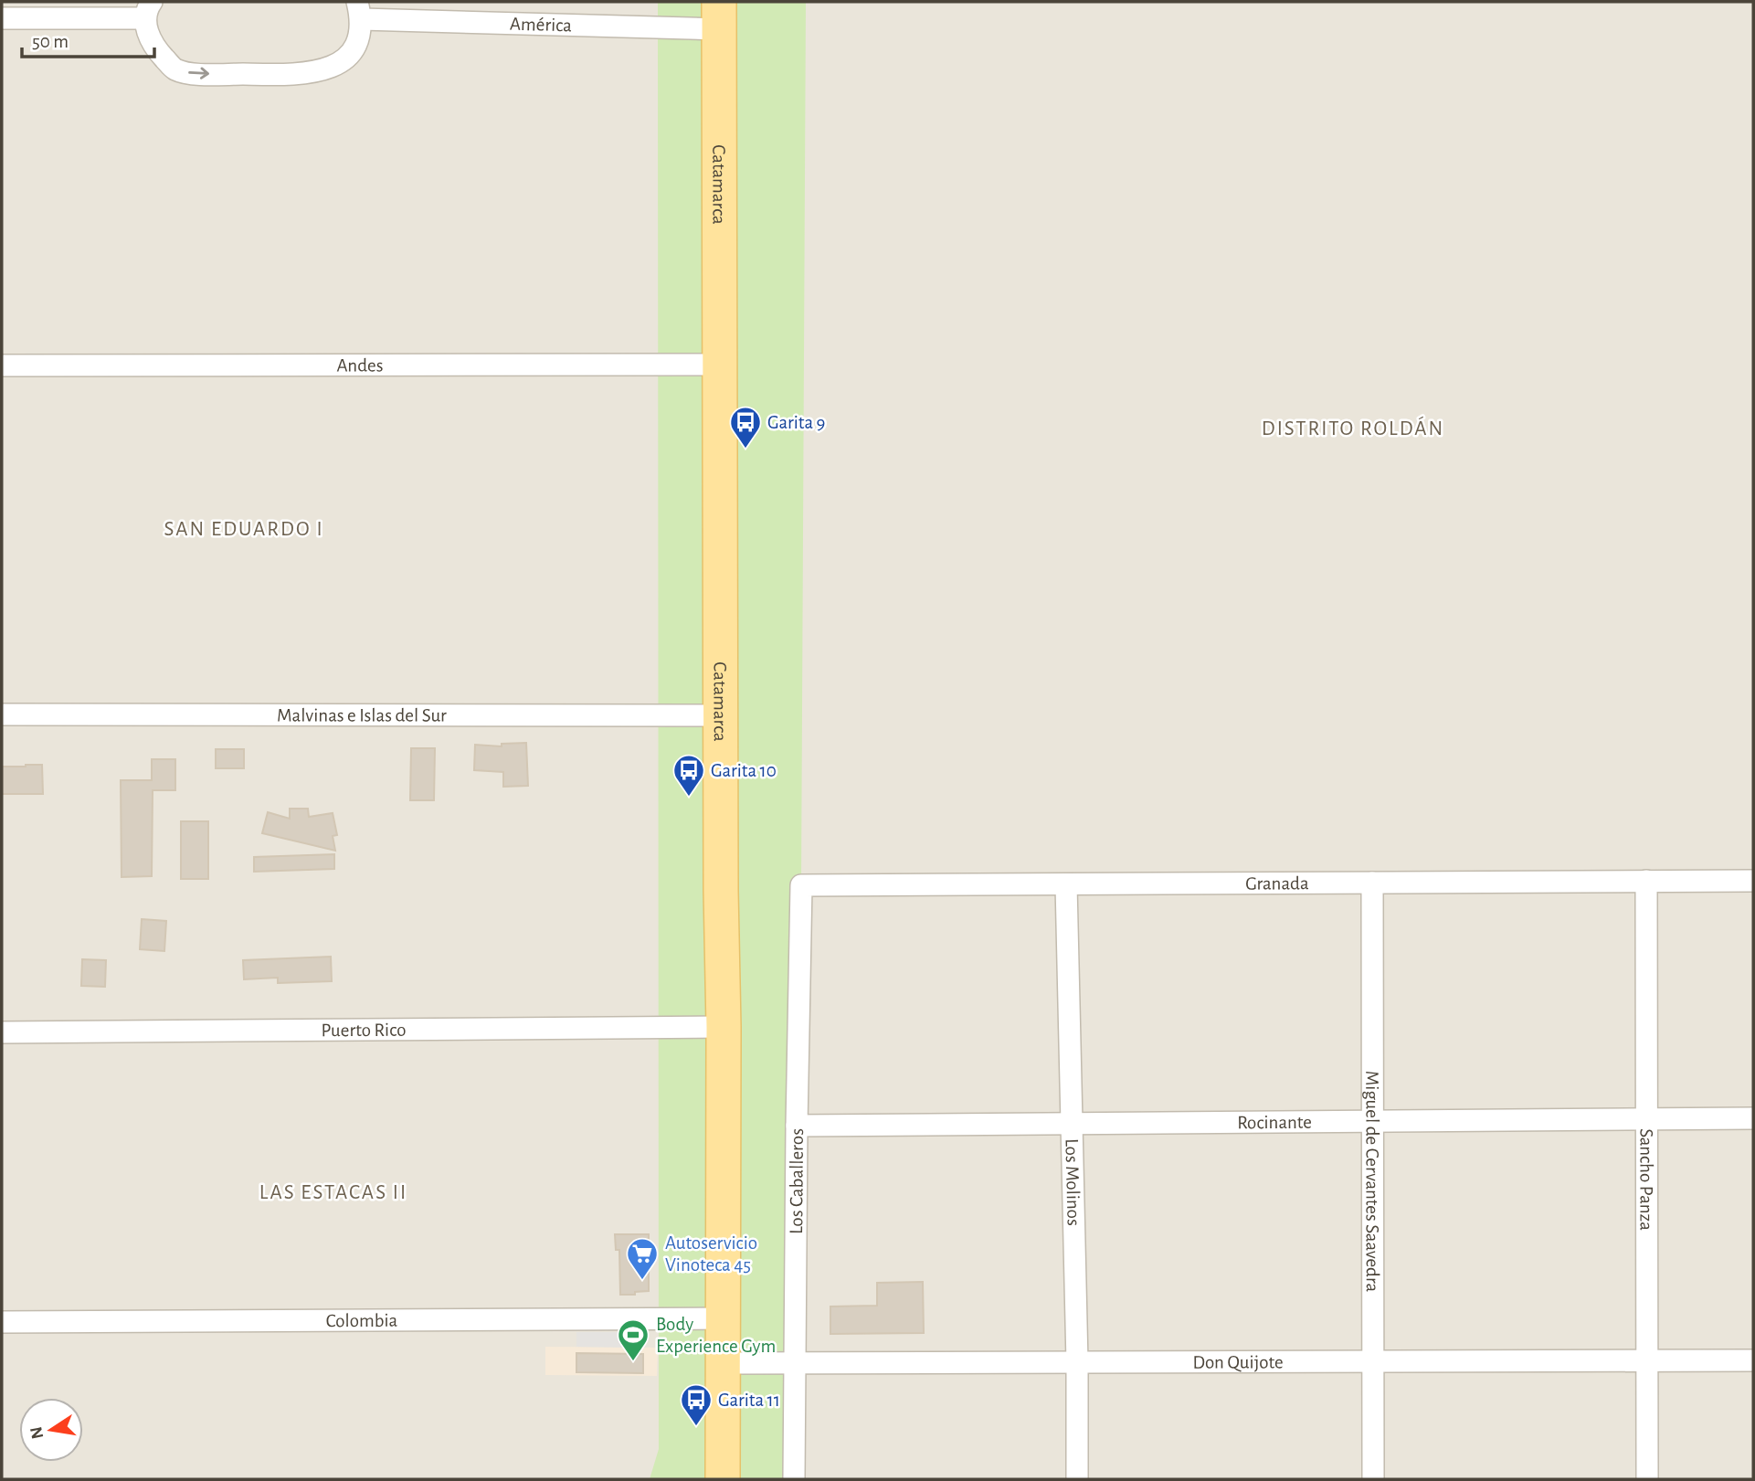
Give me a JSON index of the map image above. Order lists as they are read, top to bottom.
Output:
{
  "streets": {
    "main road": ["Catamarca"],
    "street": [
      "América",
      "Andes",
      "Malvinas e Islas del Sur",
      "Granada",
      "Puerto Rico",
      "Rocinante",
      "Sancho Panza",
      "Los Molinos",
      "Miguel de Cervantes Saavedra",
      "Los Caballeros",
      "Colombia",
      "Don Quijote"
    ]
  },
  "crossings": [
    ["América", "Catamarca"],
    ["Catamarca", "Andes"],
    ["Catamarca", "Malvinas e Islas del Sur"],
    ["Catamarca", "Puerto Rico"],
    ["Catamarca", "Colombia"],
    ["Catamarca", "Don Quijote"],
    ["Granada", "Sancho Panza"],
    ["Granada", "Los Molinos"],
    ["Granada", "Miguel de Cervantes Saavedra"],
    ["Granada", "Los Caballeros"],
    ["Rocinante", "Sancho Panza"],
    ["Rocinante", "Los Molinos"],
    ["Rocinante", "Miguel de Cervantes Saavedra"],
    ["Rocinante", "Los Caballeros"],
    ["Sancho Panza", "Don Quijote"],
    ["Los Molinos", "Don Quijote"],
    ["Miguel de Cervantes Saavedra", "Don Quijote"],
    ["Los Caballeros", "Don Quijote"]
  ],
  "districts": ["DISTRITO ROLDÁN", "SAN EDUARDO I", "LAS ESTACAS II"],
  "places": {
    "bus stop": ["Garita 9", "Garita 10", "Garita 11"],
    "supermarket": ["Autoservicio Vinoteca 45"],
    "sports": ["Body Experience Gym"]
  },
  "scale_bar": "50 m",
  "north": "left"
}
